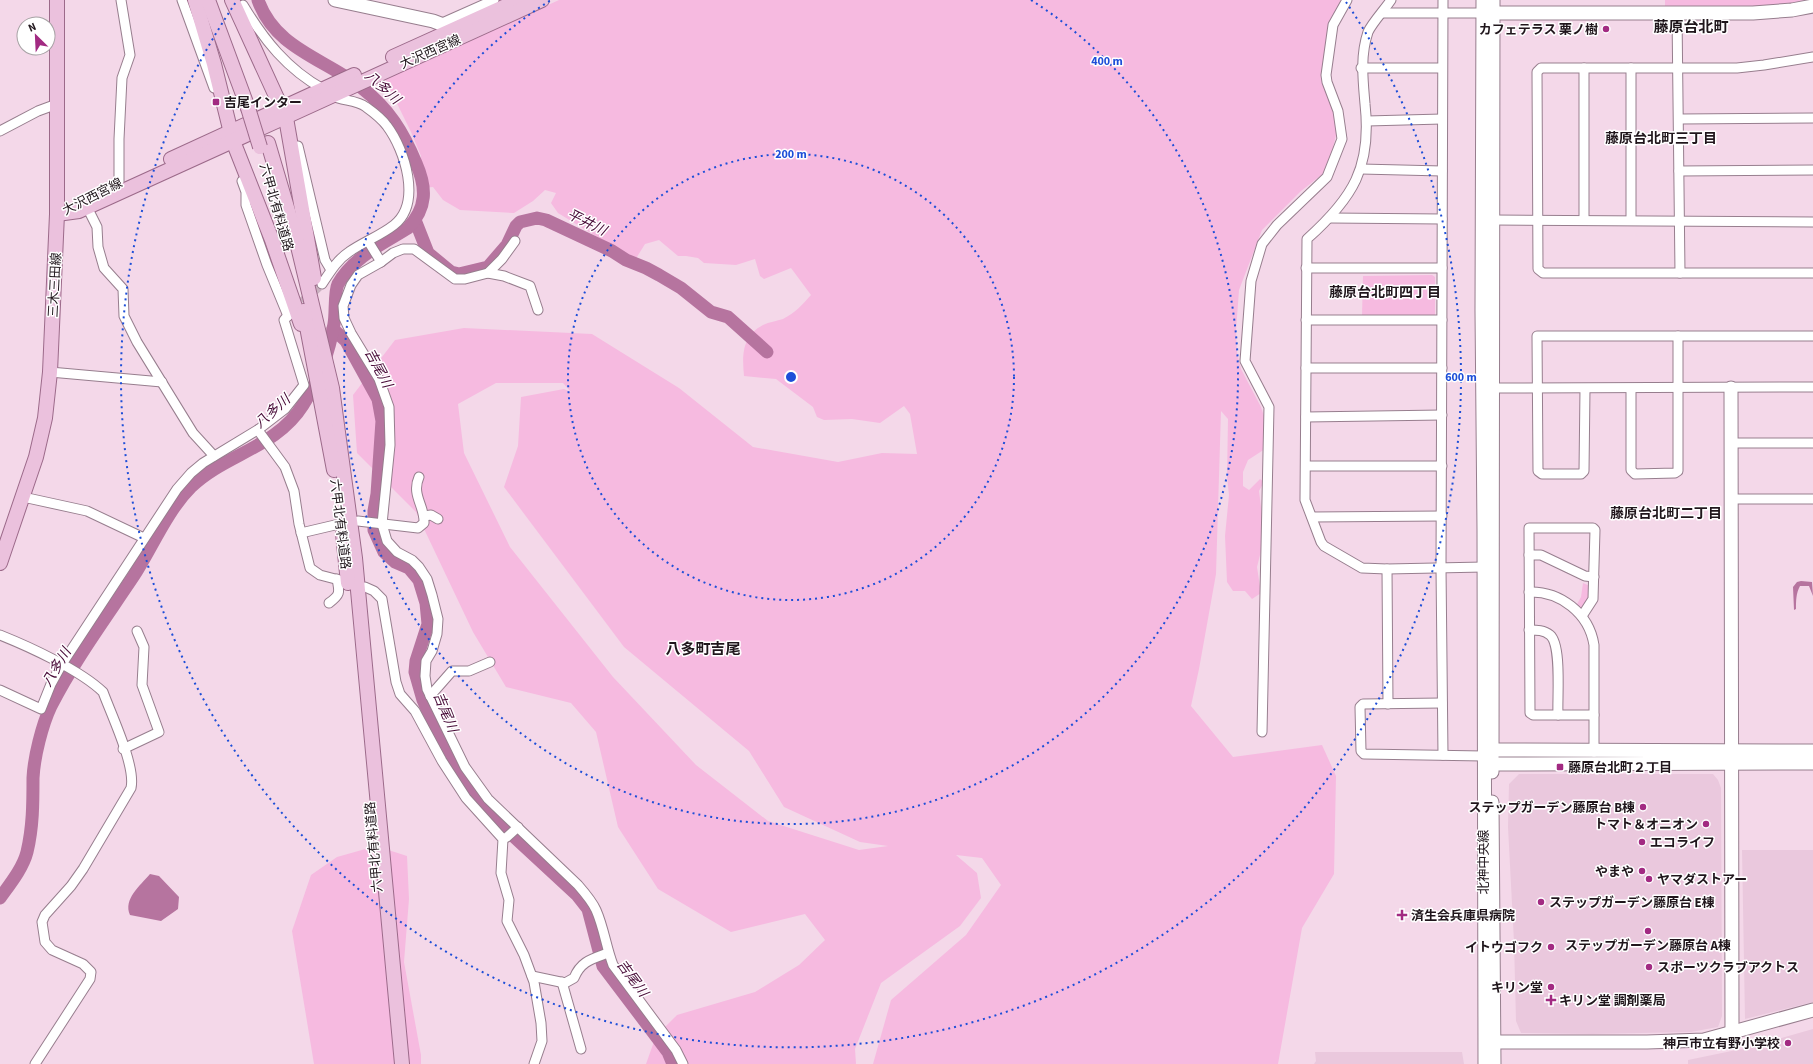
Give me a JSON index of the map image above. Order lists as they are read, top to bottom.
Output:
{
  "streets": {
    "main road": ["大沢西宮線", "六甲北有料道路", "三木三田線"],
    "street": ["北神中央線"]
  },
  "crossings": [
    ["大沢西宮線", "三木三田線"]
  ],
  "districts": [
    "藤原台北町",
    "藤原台北町三丁目",
    "藤原台北町四丁目",
    "藤原台北町二丁目",
    "八多町吉尾"
  ],
  "water": ["八多川", "平井川", "吉尾川"],
  "places": {
    "other": [
      "カフェテラス 栗ノ樹",
      "ステップガーデン藤原台 B棟",
      "トマト＆オニオン",
      "エコライフ",
      "やまや",
      "ヤマダストアー",
      "ステップガーデン藤原台 E棟",
      "ステップガーデン藤原台 A棟",
      "イトウゴフク",
      "スポーツクラブアクトス",
      "キリン堂",
      "神戸市立有野小学校"
    ],
    "transit": ["吉尾インター", "藤原台北町２丁目"],
    "health": ["済生会兵庫県病院", "キリン堂 調剤薬局"]
  },
  "north": "top left",
  "rings": ["400 m", "200 m", "600 m"]
}
